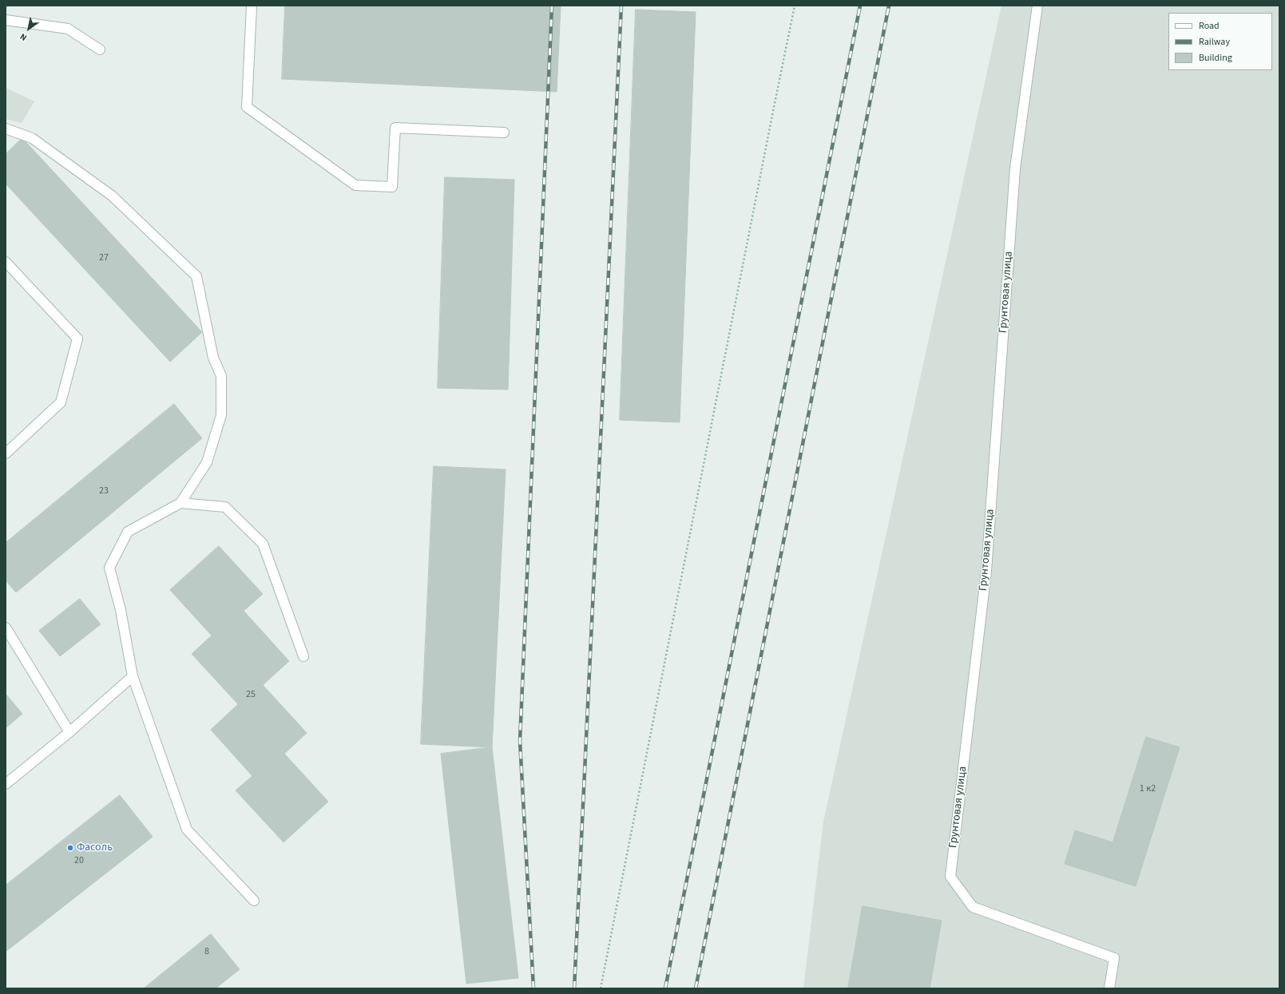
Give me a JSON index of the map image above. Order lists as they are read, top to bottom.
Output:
{
  "streets": {
    "street": ["Грунтовая улица"]
  },
  "places": ["Фасоль"],
  "house_numbers": [
    "27",
    "23",
    "25",
    "1 к2",
    "20",
    "8"
  ],
  "legend": ["Road", "Railway", "Building"],
  "north": "bottom left"
}
